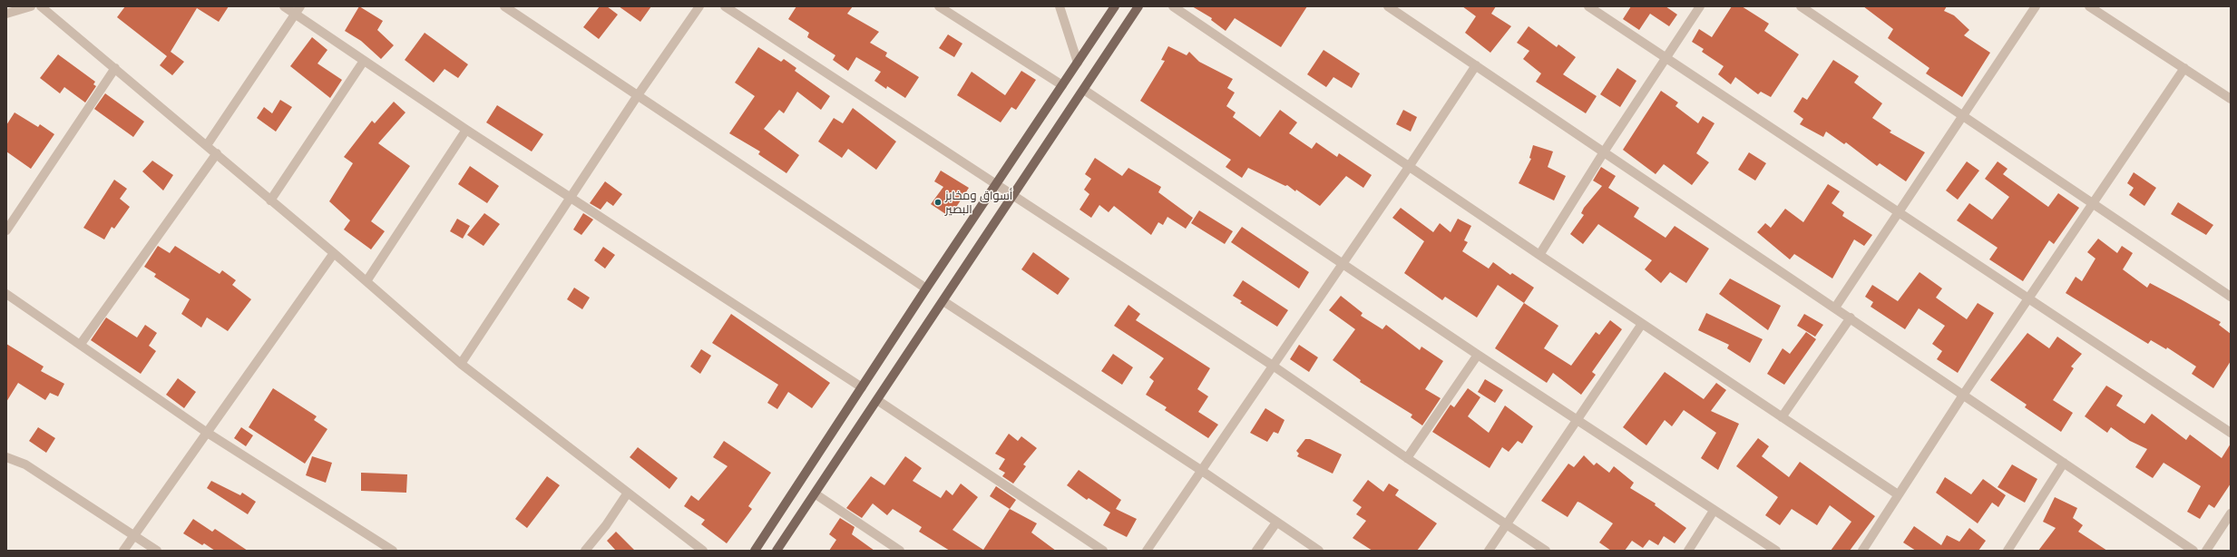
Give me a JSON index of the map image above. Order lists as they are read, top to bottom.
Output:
{
  "places": ["أسواق ومخابز البصير"]
}
